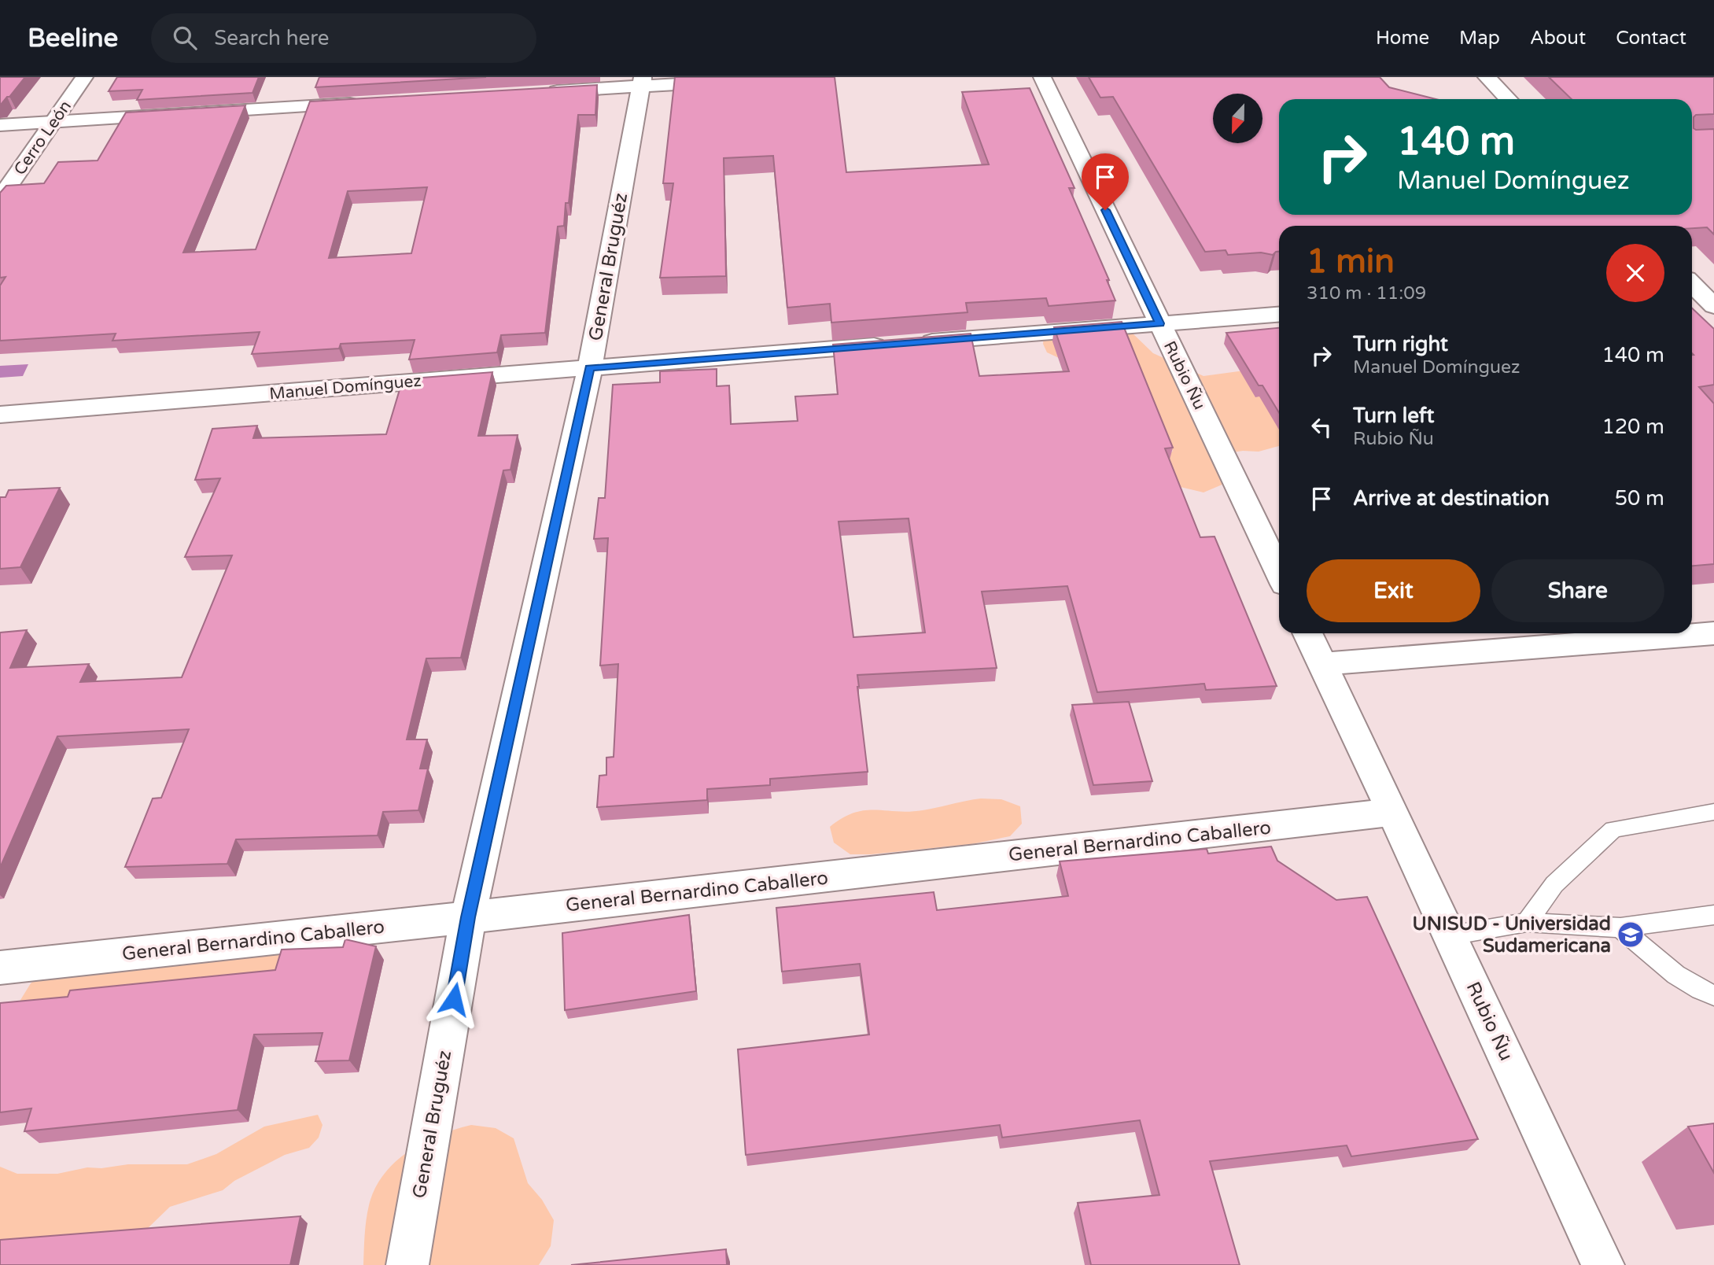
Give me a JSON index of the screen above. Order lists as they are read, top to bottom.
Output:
{
  "streets": {
    "street": [
      "Cerro León",
      "General Bruguéz",
      "Rubio Ñu",
      "Manuel Domínguez",
      "General Bernardino Caballero"
    ]
  },
  "crossings": [
    ["General Bruguéz", "Manuel Domínguez"],
    ["General Bruguéz", "General Bernardino Caballero"],
    ["Rubio Ñu", "Manuel Domínguez"],
    ["Rubio Ñu", "General Bernardino Caballero"]
  ],
  "places": {
    "school or university": ["UNISUD - Universidad Sudamericana"]
  },
  "north": "bottom",
  "page": {
    "header": "Beeline",
    "search": "Search here",
    "nav": [
      "Home",
      "Map",
      "About",
      "Contact"
    ],
    "turn": ["140 m", "Manuel Domínguez"],
    "heading": ["1 min", "310 m · 11:09"],
    "list": [
      {
        "name": "Turn right",
        "note": "Manuel Domínguez",
        "value": "140 m"
      },
      {
        "name": "Turn left",
        "note": "Rubio Ñu",
        "value": "120 m"
      },
      {
        "name": "Arrive at destination",
        "value": "50 m"
      }
    ],
    "buttons": ["Exit", "Share"]
  }
}
